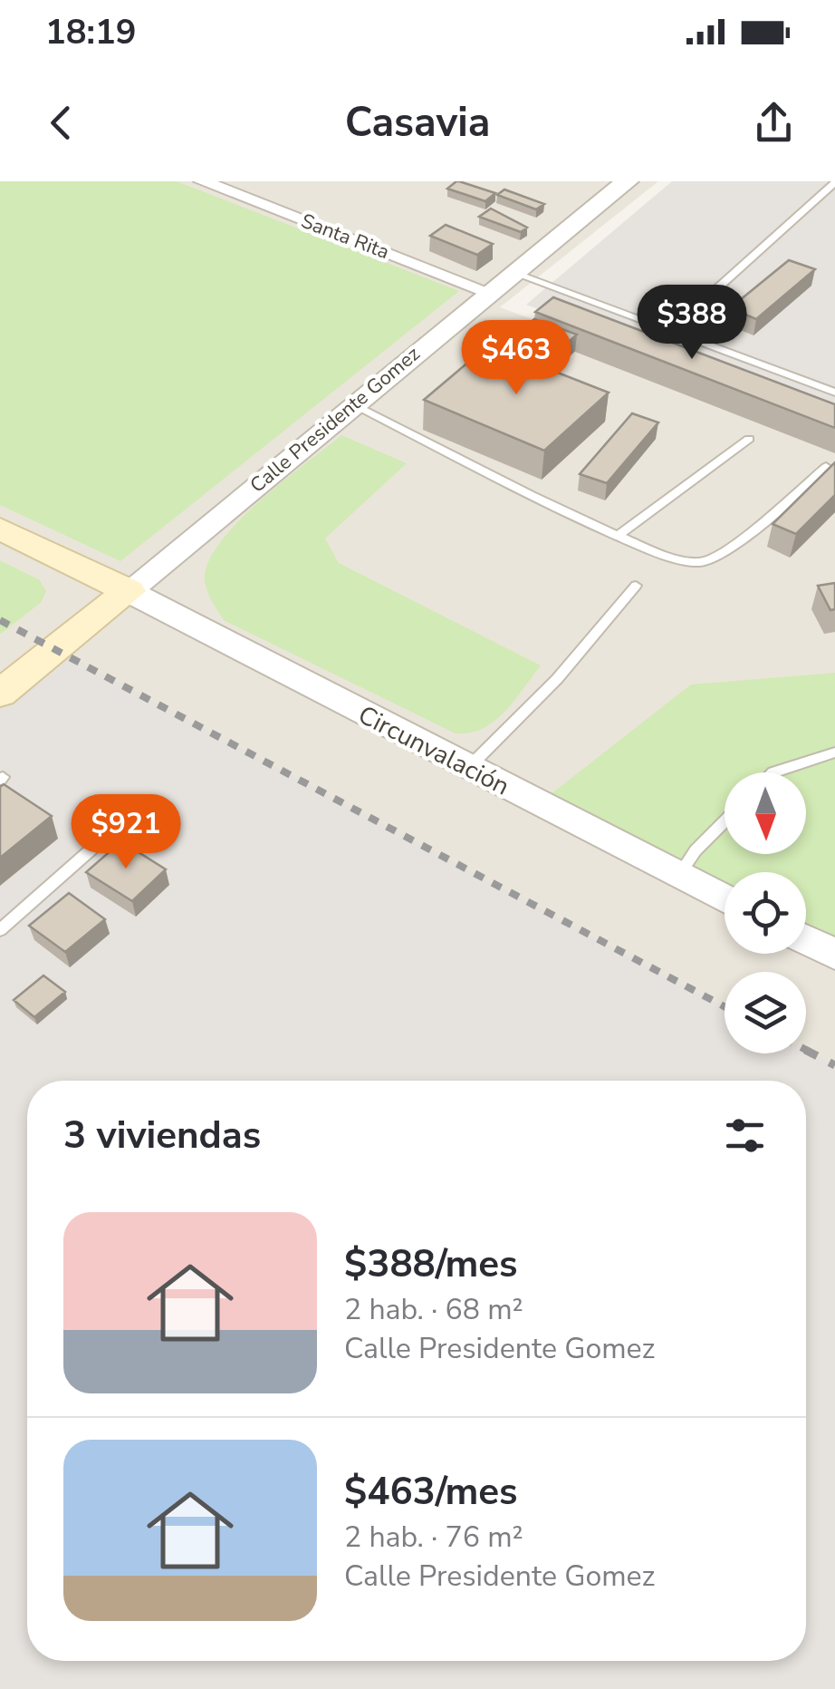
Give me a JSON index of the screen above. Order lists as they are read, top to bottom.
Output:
{
  "streets": {
    "street": ["Santa Rita", "Calle Presidente Gomez", "Circunvalación"]
  },
  "crossings": [
    ["Santa Rita", "Calle Presidente Gomez"],
    ["Calle Presidente Gomez", "Circunvalación"]
  ],
  "north": "bottom",
  "page": {
    "status": "18:19",
    "header": "Casavia",
    "price": ["$388", "$463", "$921"],
    "heading": "3 viviendas",
    "list": [
      {
        "name": "$388/mes",
        "note": "2 hab. · 68 m² · Calle Presidente Gomez"
      },
      {
        "name": "$463/mes",
        "note": "2 hab. · 76 m² · Calle Presidente Gomez"
      }
    ]
  }
}
